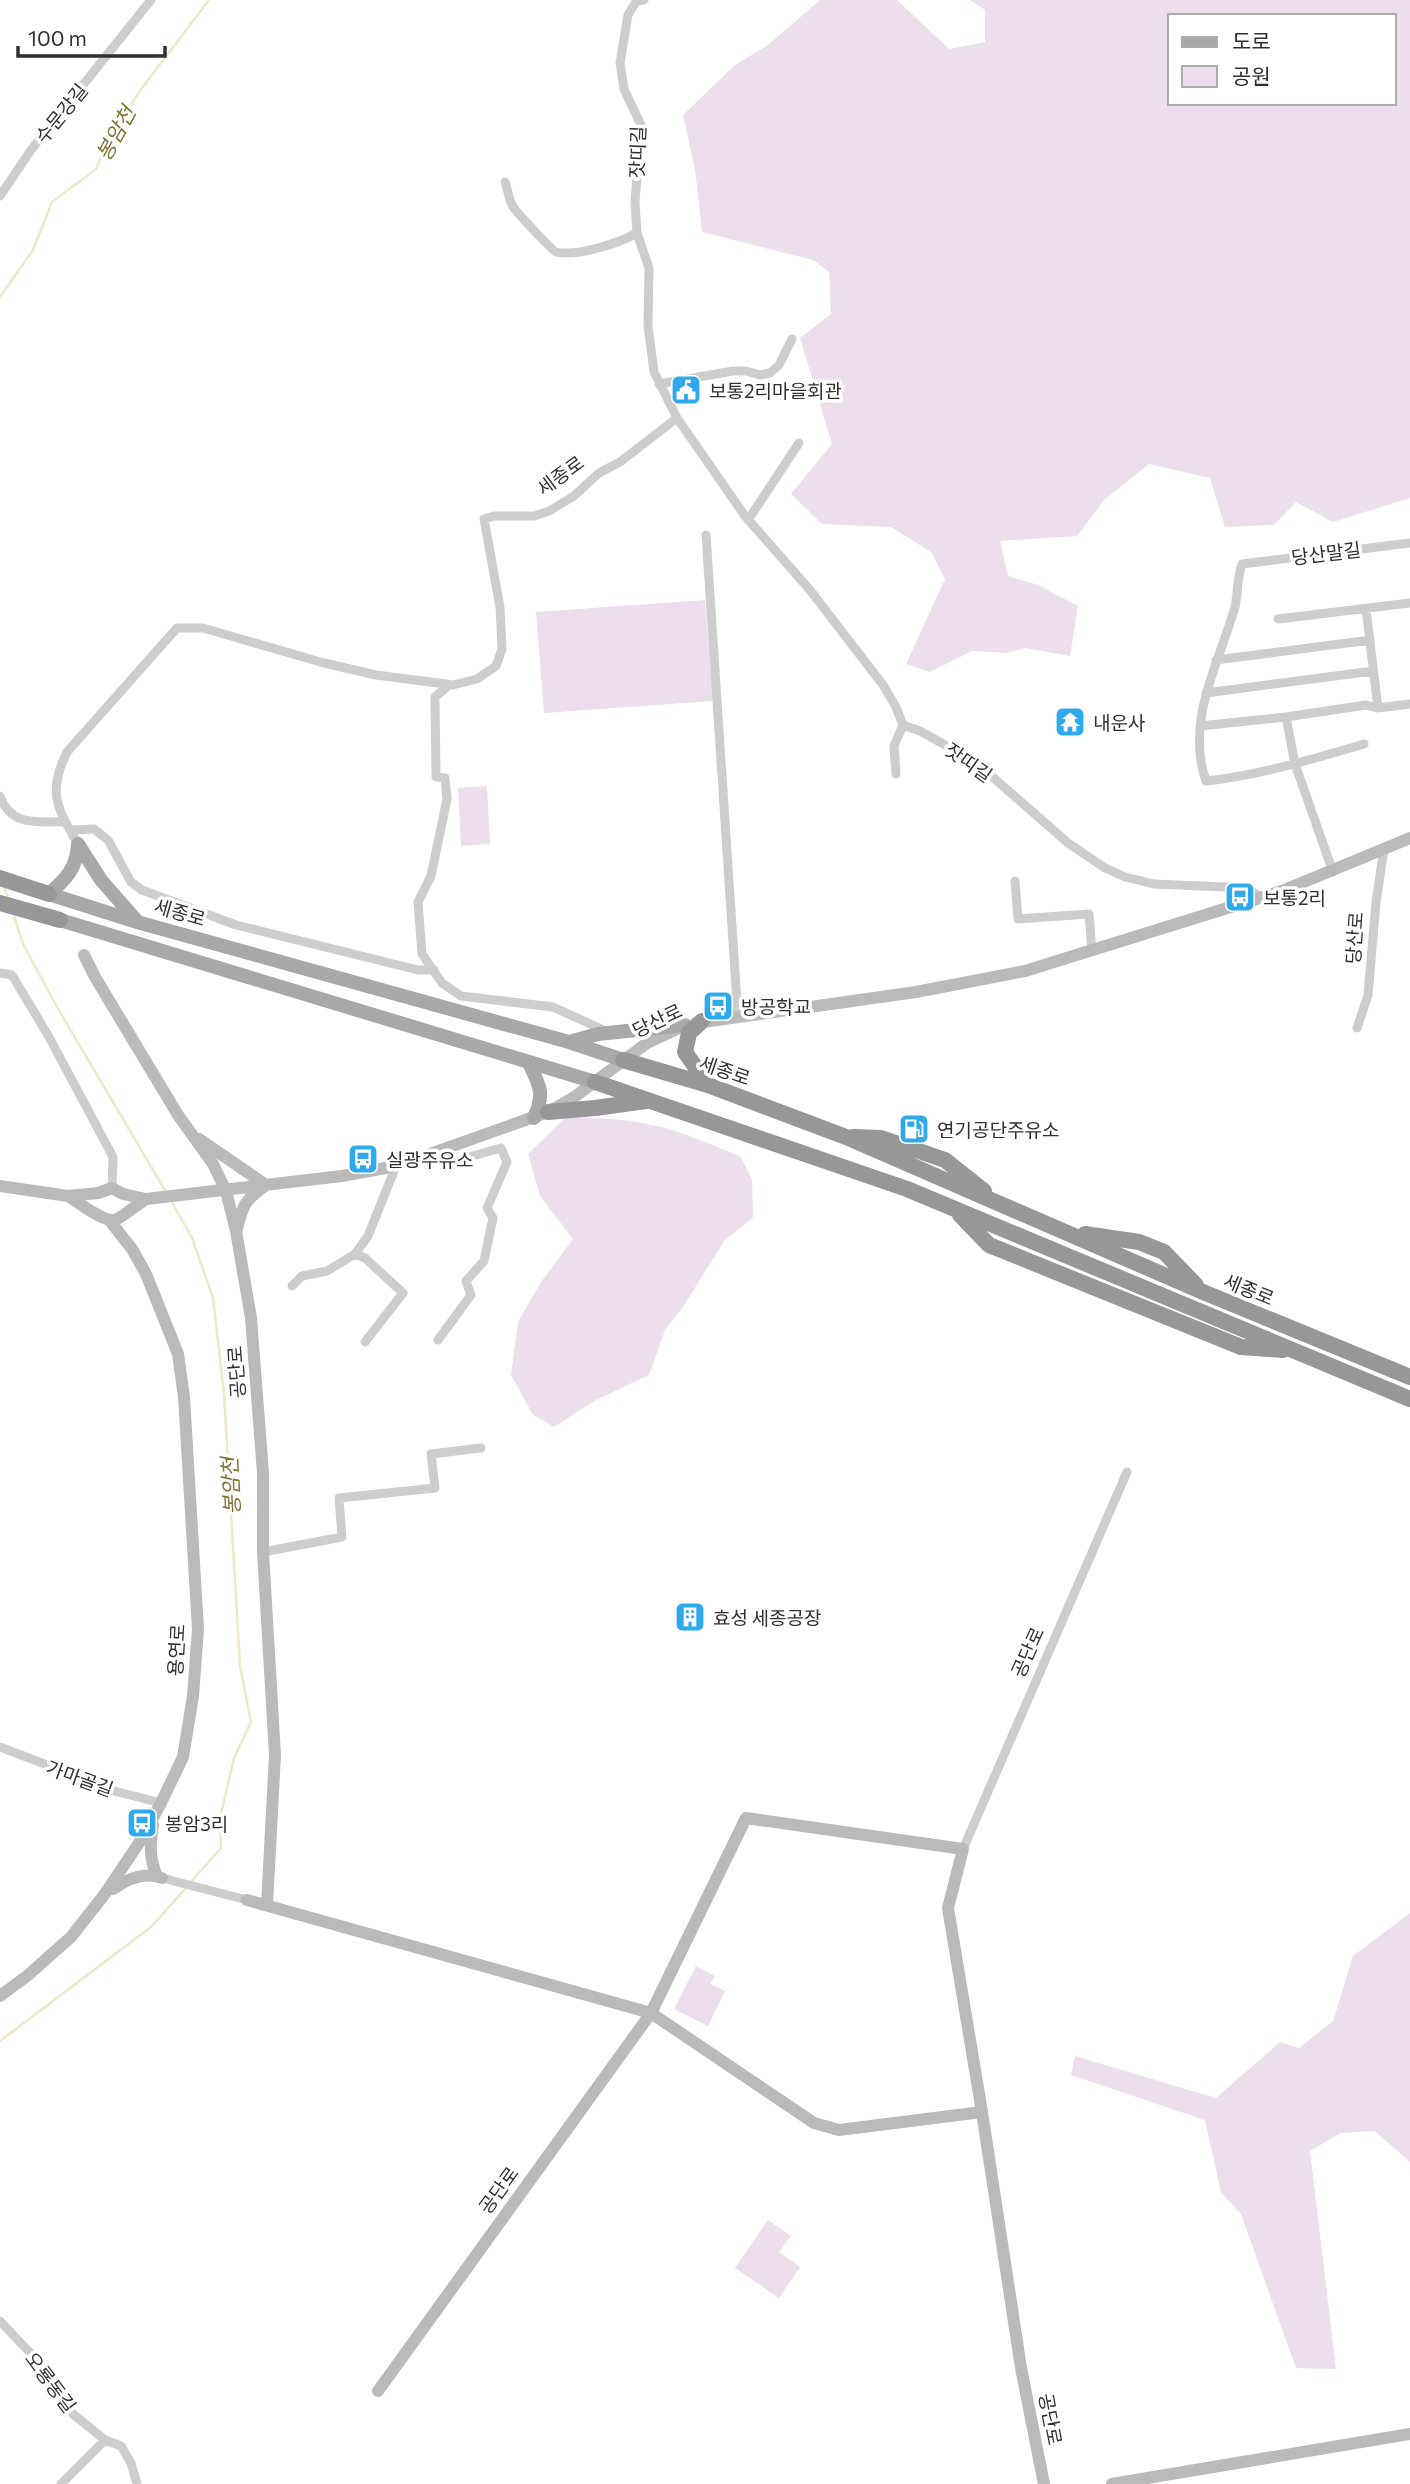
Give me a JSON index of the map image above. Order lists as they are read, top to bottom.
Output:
{
  "streets": {
    "highway": ["세종로"],
    "street": [
      "수문강길",
      "잣띠길",
      "당산말길",
      "당산로",
      "공단로",
      "용연로",
      "가마골길",
      "오룡동길"
    ]
  },
  "crossings": [
    ["잣띠길", "세종로"],
    ["잣띠길", "당산로"],
    ["세종로", "당산로"],
    ["당산로", "공단로"],
    ["용연로", "가마골길"]
  ],
  "water": ["봉암천"],
  "places": {
    "public building": ["보통2리마을회관"],
    "temple": ["내운사"],
    "bus stop": [
      "보통2리",
      "방공학교",
      "실광주유소",
      "봉암3리"
    ],
    "fuel station": ["연기공단주유소"],
    "building": ["효성 세종공장"]
  },
  "legend": ["도로", "공원"],
  "scale_bar": "100 m"
}
